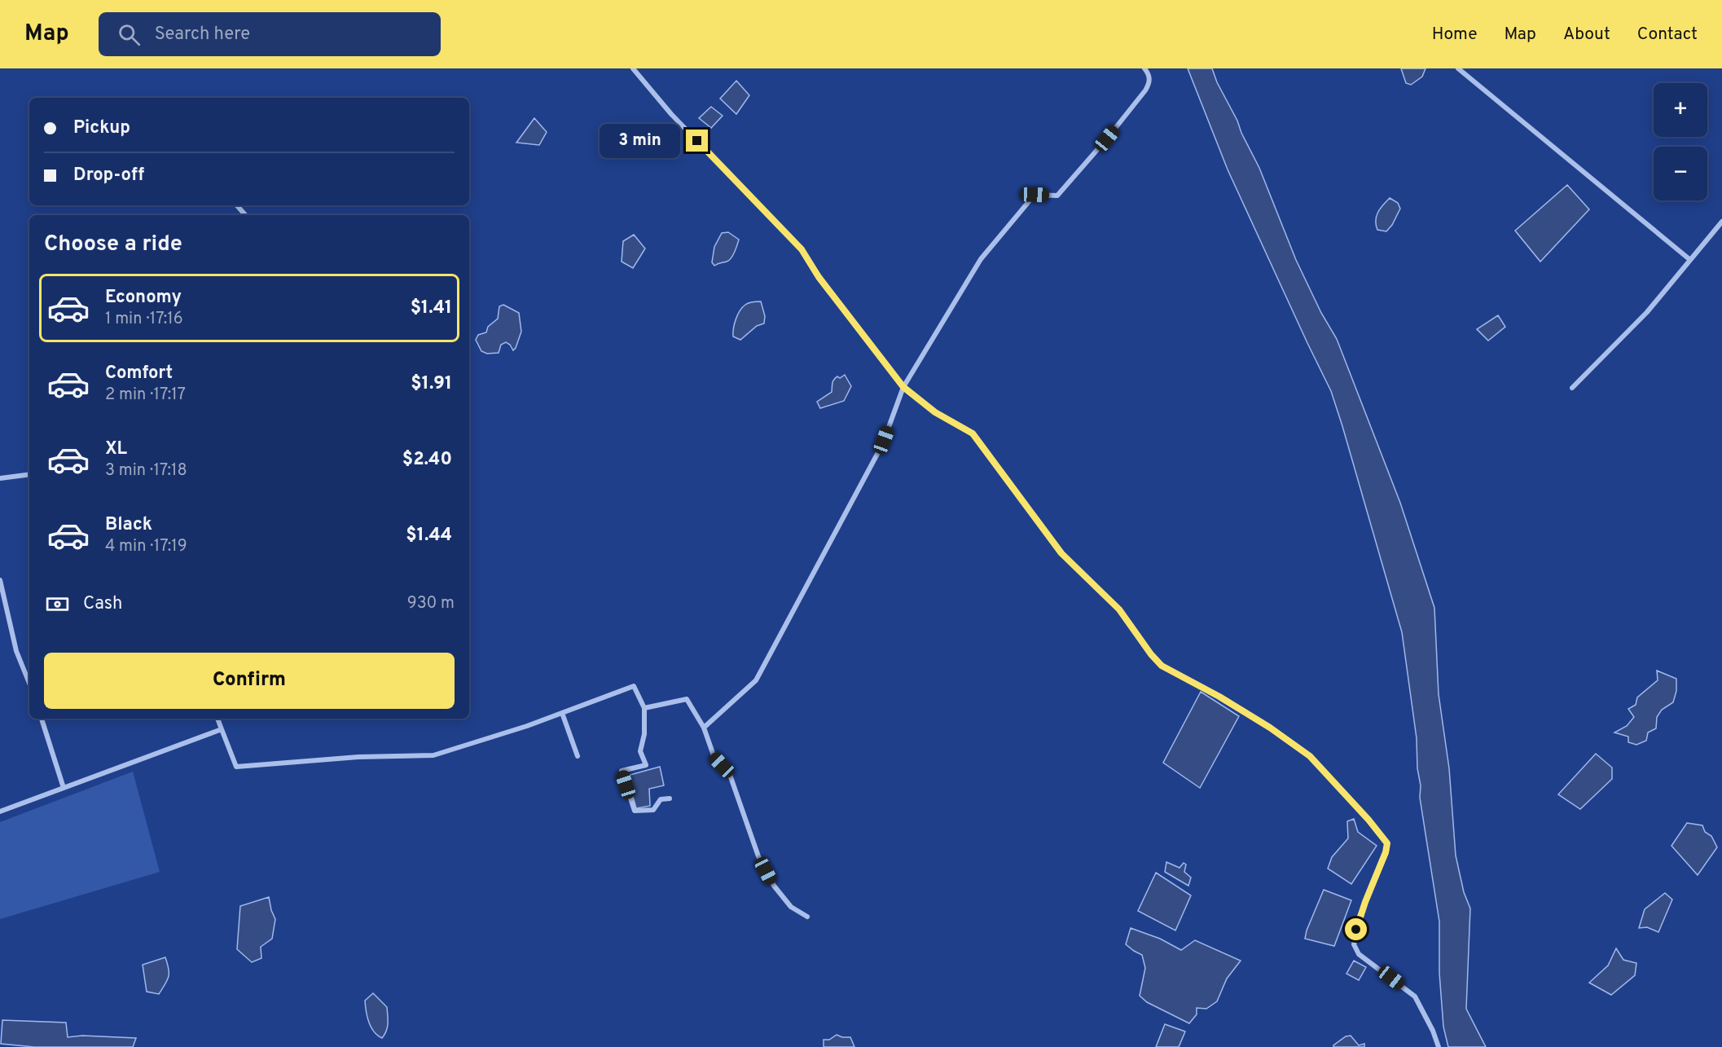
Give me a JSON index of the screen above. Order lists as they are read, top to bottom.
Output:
{
  "page": {
    "header": "Map",
    "search": "Search here",
    "nav": [
      "Home",
      "Map",
      "About",
      "Contact"
    ],
    "map_buttons": ["+", "−"],
    "banner": ["Pickup", "Drop-off"],
    "bubble": "3 min",
    "heading": "Choose a ride",
    "list": [
      {
        "name": "Economy",
        "note": "1 min · 17:16",
        "value": "$1.41"
      },
      {
        "name": "Comfort",
        "note": "2 min · 17:17",
        "value": "$1.91"
      },
      {
        "name": "XL",
        "note": "3 min · 17:18",
        "value": "$2.40"
      },
      {
        "name": "Black",
        "note": "4 min · 17:19",
        "value": "$1.44"
      }
    ],
    "pay": ["Cash", "930 m"],
    "buttons": "Confirm"
  }
}
